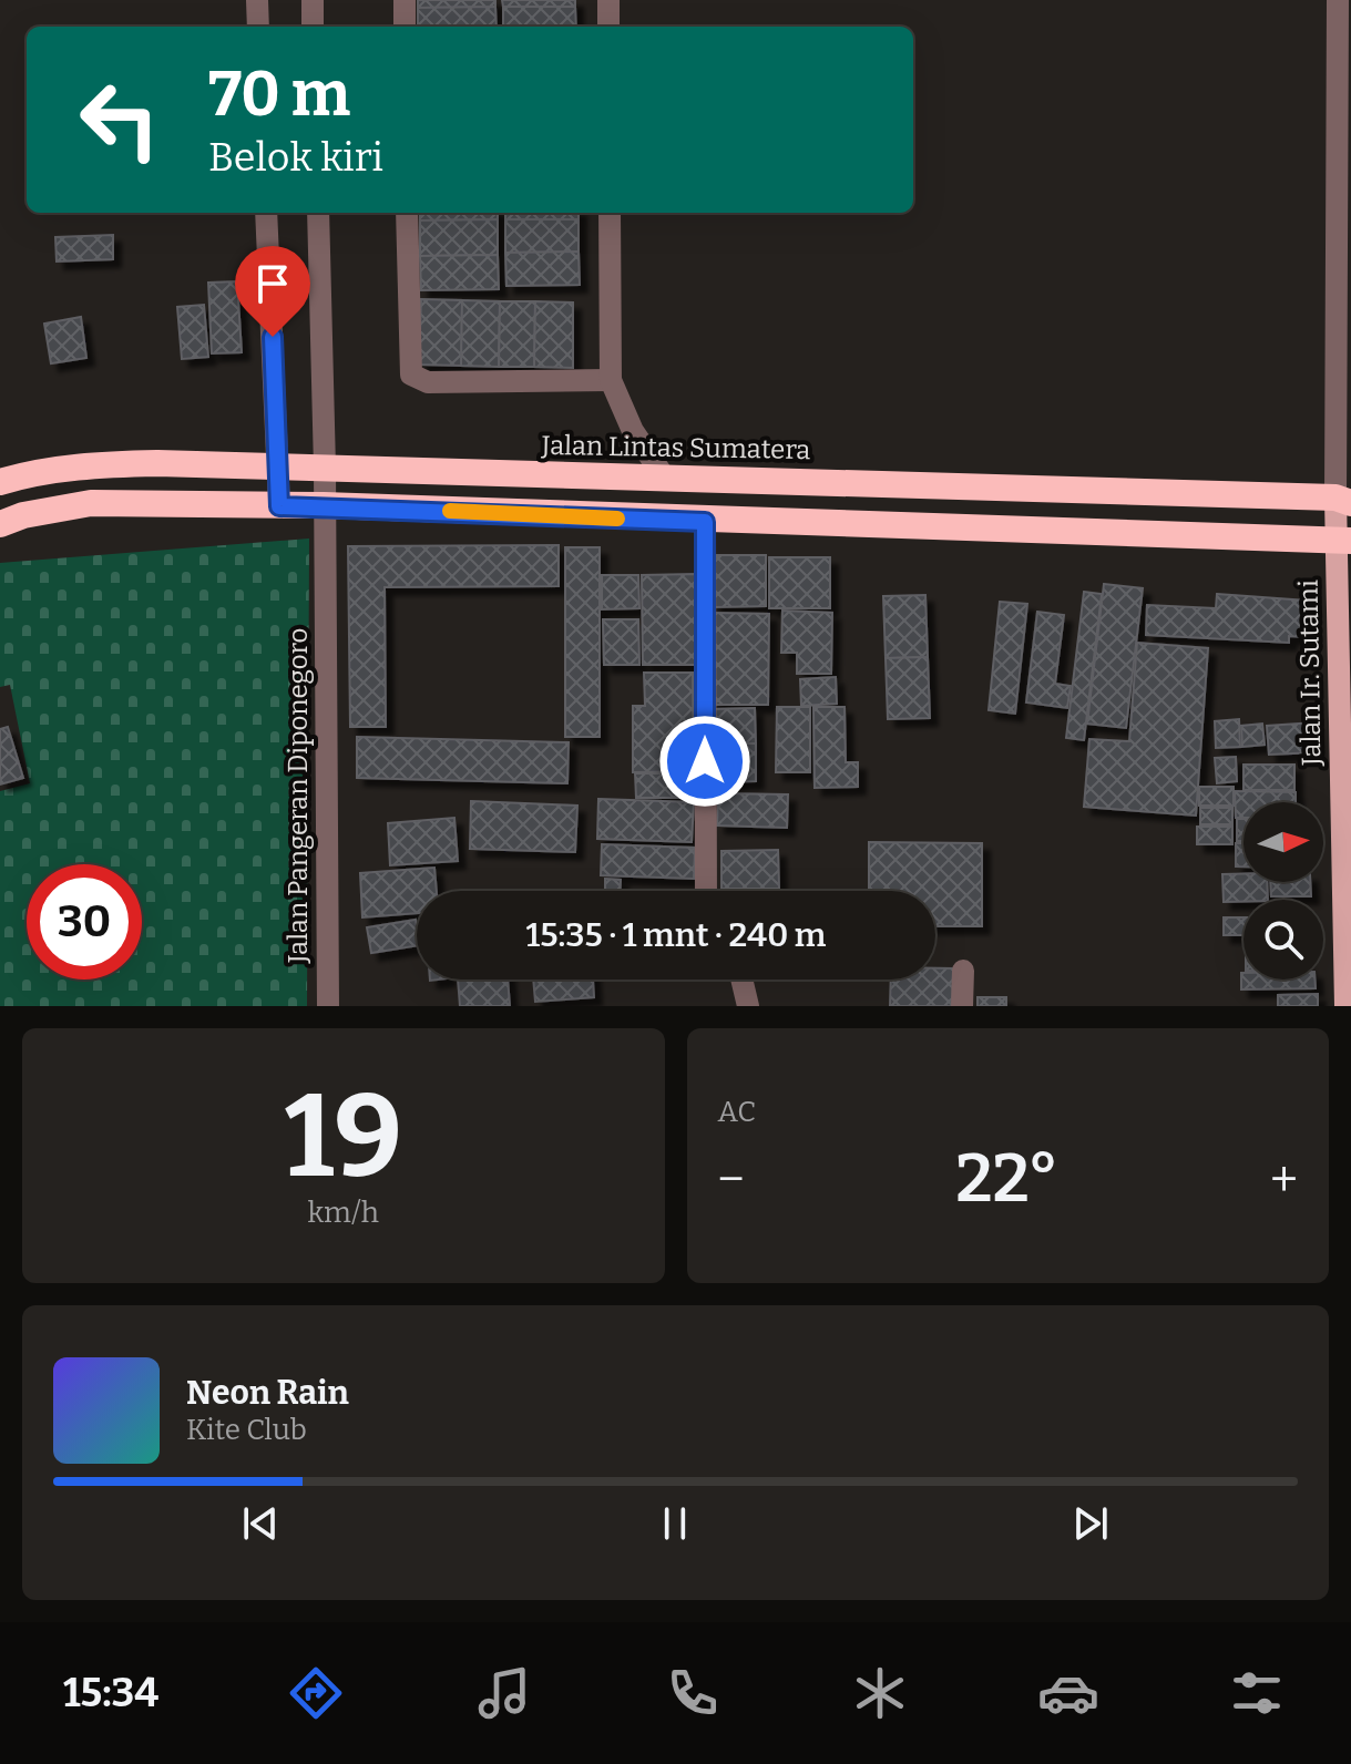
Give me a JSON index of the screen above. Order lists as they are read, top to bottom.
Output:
{
  "streets": {
    "highway": ["Jalan Lintas Sumatera"],
    "main road": ["Jalan Ir. Sutami"],
    "street": ["Jalan Pangeran Diponegoro"]
  },
  "crossings": [
    ["Jalan Lintas Sumatera", "Jalan Ir. Sutami"],
    ["Jalan Lintas Sumatera", "Jalan Pangeran Diponegoro"]
  ],
  "north": "right",
  "page": {
    "turn": ["70 m", "Belok kiri"],
    "limit": "30",
    "trip": "15:35 · 1 mnt · 240 m",
    "tile": [
      ["19", "km/h"],
      "AC"
    ],
    "heat": ["−", "22°", "+"],
    "song": ["Neon Rain", "Kite Club"],
    "tabs": "15:34"
  }
}
